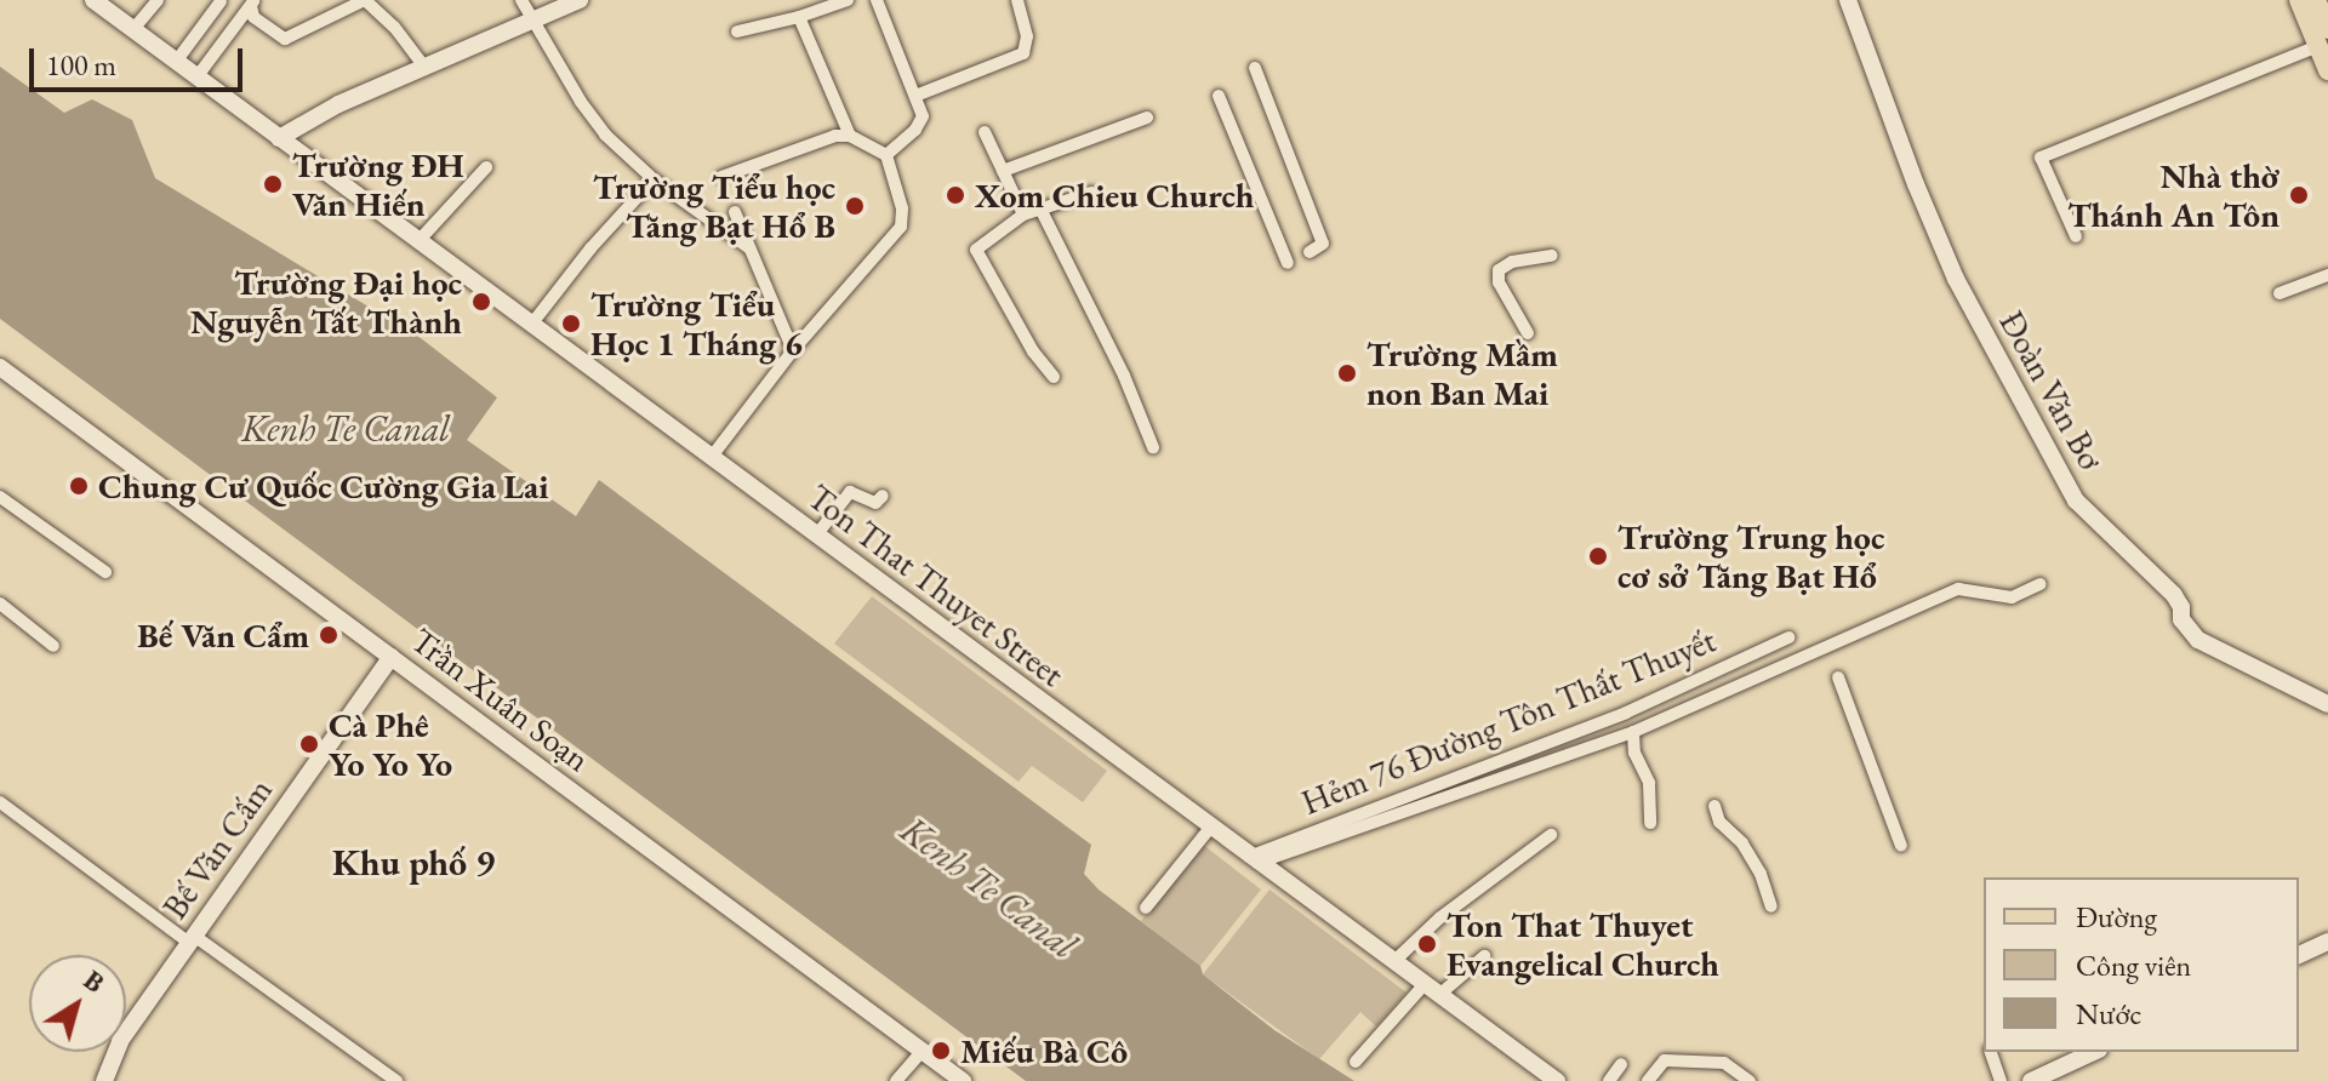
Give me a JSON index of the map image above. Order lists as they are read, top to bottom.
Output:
{
  "streets": {
    "main road": [
      "Đoàn Văn Bơ",
      "Ton That Thuyet Street",
      "Trần Xuân Soạn",
      "Bế Văn Cấm"
    ],
    "street": ["Hẻm 76 Đường Tôn Thất Thuyết"]
  },
  "crossings": [
    ["Ton That Thuyet Street", "Hẻm 76 Đường Tôn Thất Thuyết"],
    ["Trần Xuân Soạn", "Bế Văn Cấm"]
  ],
  "districts": ["Khu phố 9"],
  "water": ["Kenh Te Canal"],
  "places": [
    "Trường ĐH Văn Hiến",
    "Xom Chieu Church",
    "Nhà thờ Thánh An Tôn",
    "Trường Tiểu học Tăng Bạt Hổ B",
    "Trường Đại học Nguyễn Tất Thành",
    "Trường Tiểu Học 1 Tháng 6",
    "Trường Mầm non Ban Mai",
    "Chung Cư Quốc Cường Gia Lai",
    "Trường Trung học cơ sở Tăng Bạt Hổ",
    "Bế Văn Cẩm",
    "Cà Phê Yo Yo Yo",
    "Ton That Thuyet Evangelical Church",
    "Miếu Bà Cô"
  ],
  "legend": ["Đường", "Công viên", "Nước"],
  "scale_bar": "100 m",
  "north": "top right"
}
